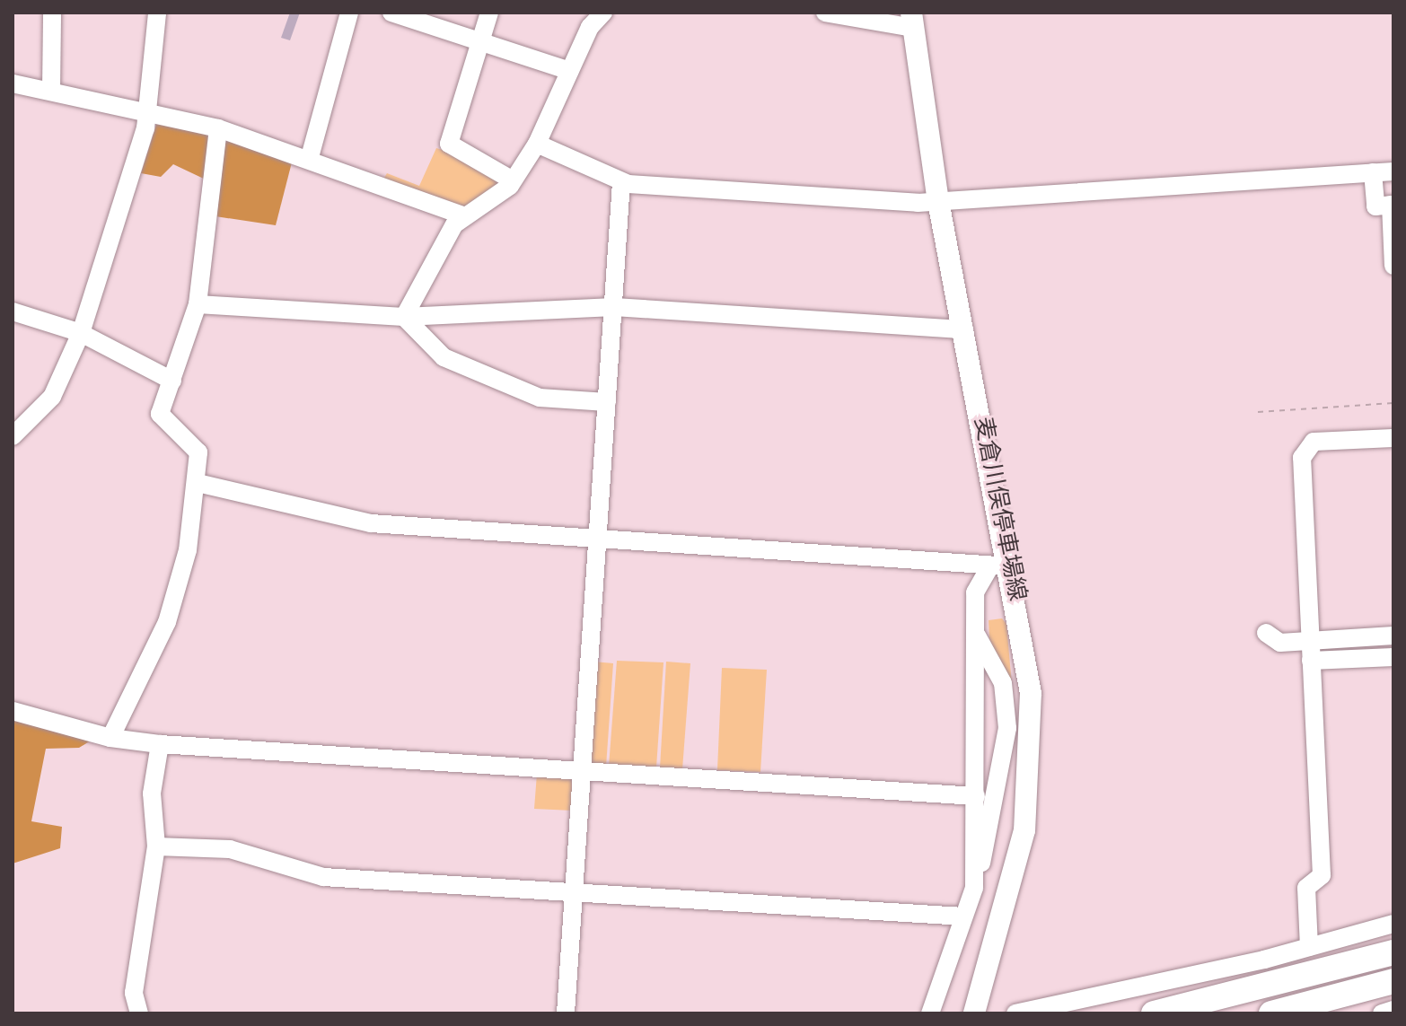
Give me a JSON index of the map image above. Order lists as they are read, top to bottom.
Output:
{
  "streets": {
    "main road": ["麦倉川俣停車場線"]
  }
}
